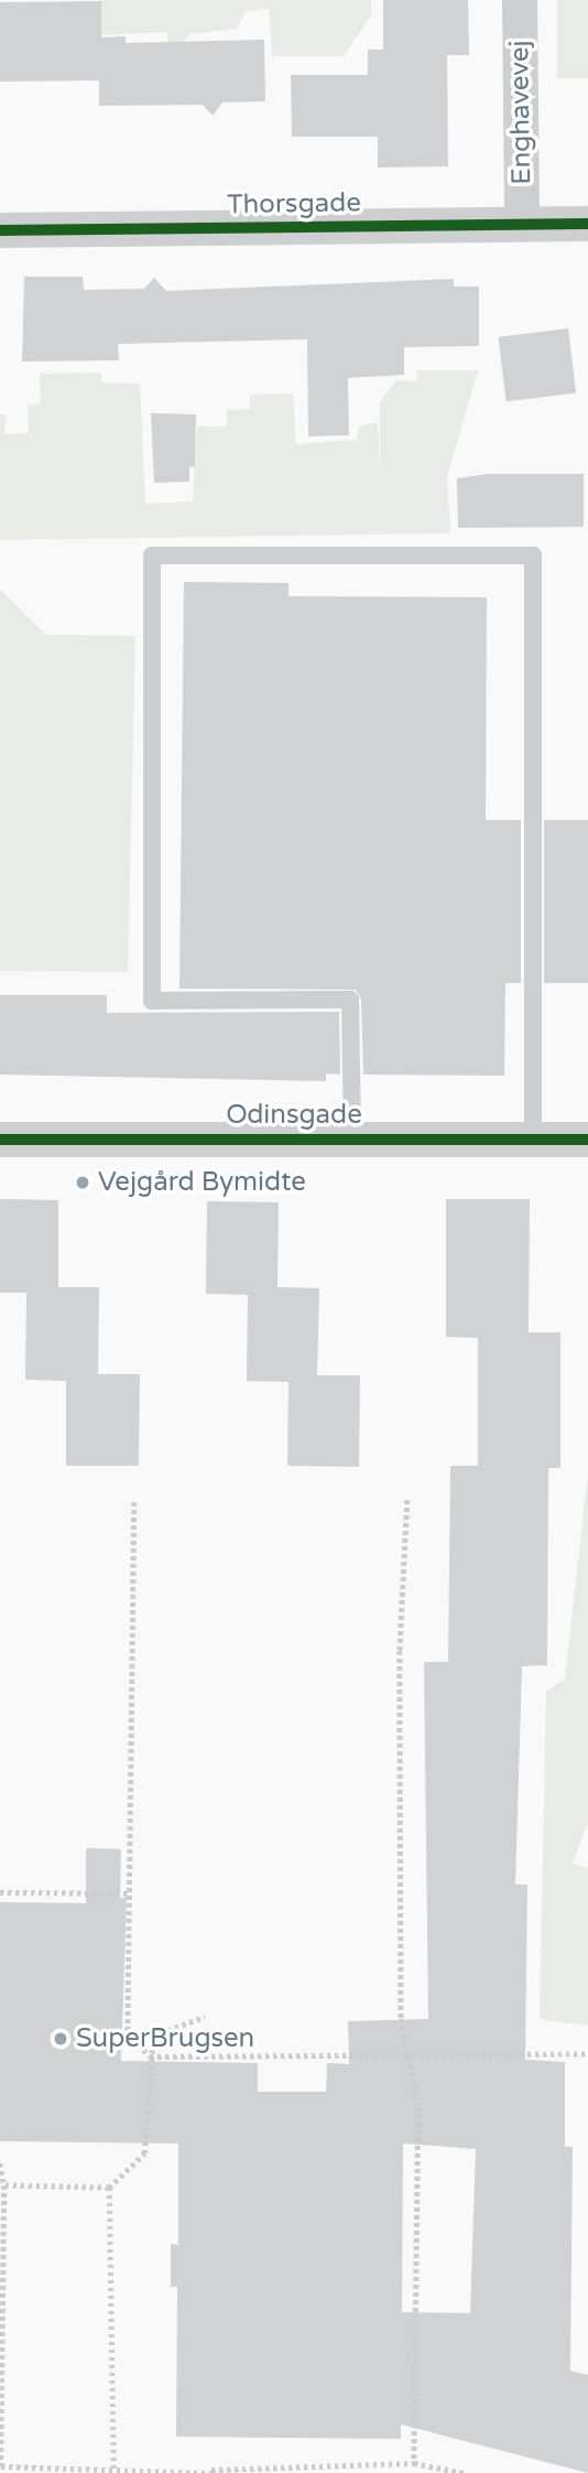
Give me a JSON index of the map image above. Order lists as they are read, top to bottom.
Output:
{
  "streets": {
    "street": ["Enghavevej", "Thorsgade", "Odinsgade"]
  },
  "crossings": [
    ["Enghavevej", "Thorsgade"]
  ],
  "places": ["Vejgård Bymidte", "SuperBrugsen"]
}
